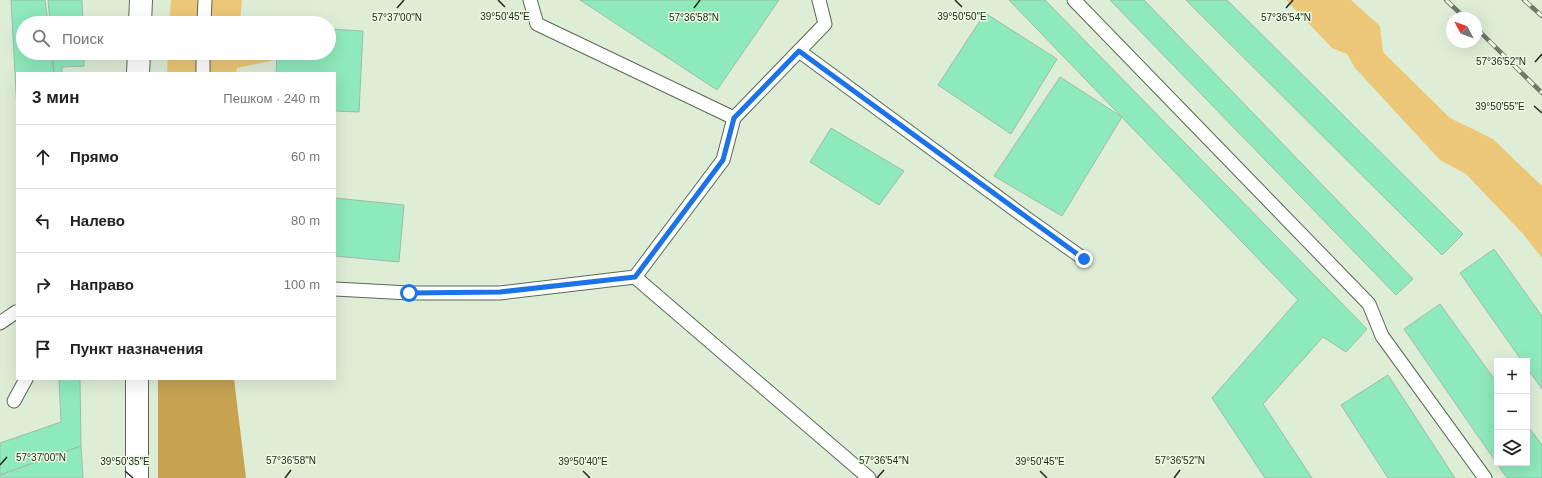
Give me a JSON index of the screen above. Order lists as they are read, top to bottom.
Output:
{
  "north": "top left",
  "page": {
    "search": "Поиск",
    "heading": ["3 мин", "Пешком · 240 m"],
    "list": [
      ["Прямо", "60 m"],
      ["Налево", "80 m"],
      ["Направо", "100 m"],
      "Пункт назначения"
    ],
    "map_buttons": ["+", "−"]
  },
  "coordinates": [
    "39°50'45\"E",
    "39°50'50\"E",
    "57°37'00\"N",
    "57°36'58\"N",
    "57°36'54\"N",
    "57°36'52\"N",
    "39°50'55\"E",
    "39°50'35\"E",
    "39°50'40\"E"
  ]
}
